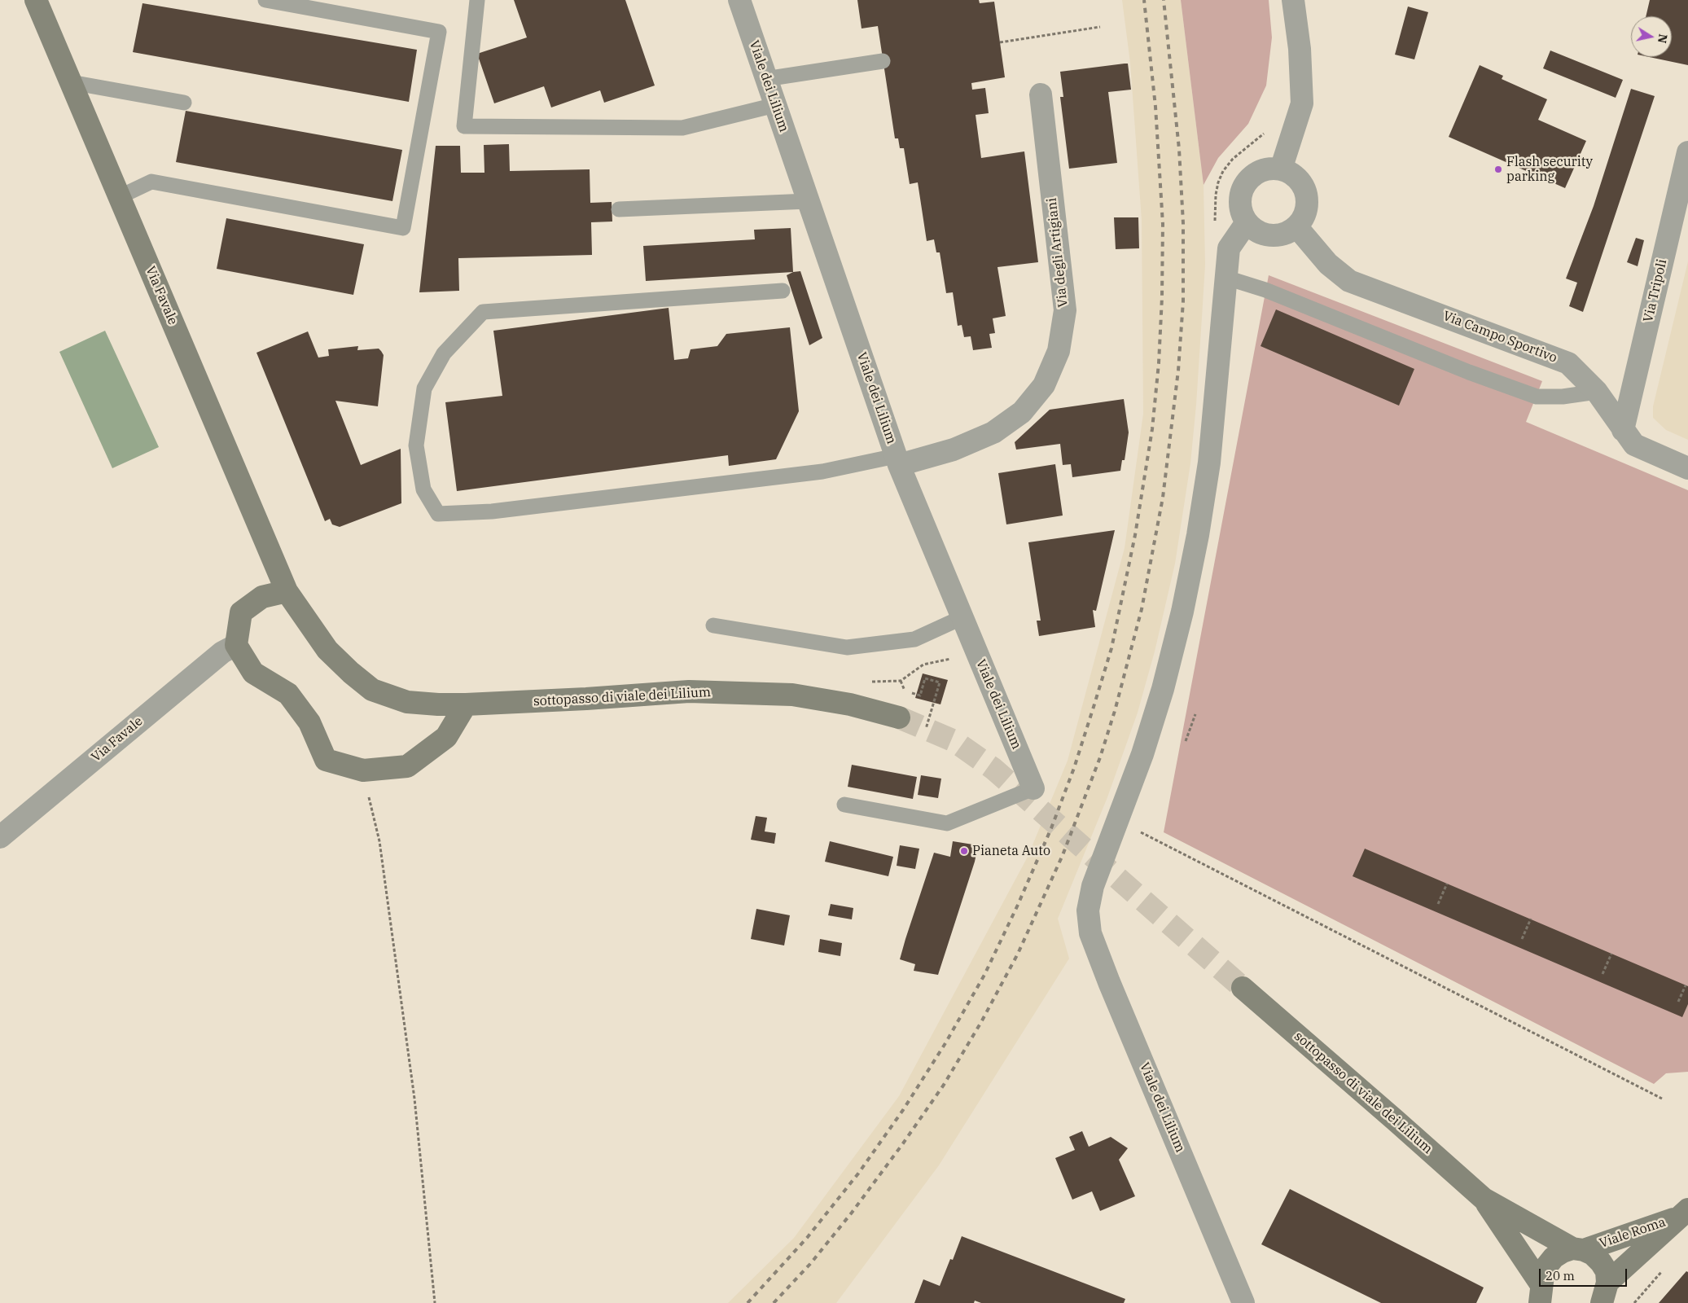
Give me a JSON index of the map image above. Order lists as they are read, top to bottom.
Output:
{
  "streets": {
    "main road": ["Via Favale", "sottopasso di viale dei Lilium", "Viale Roma"],
    "street": [
      "Viale dei Lilium",
      "Via degli Artigiani",
      "Via Tripoli",
      "Via Campo Sportivo"
    ]
  },
  "crossings": [
    ["Viale dei Lilium", "Via degli Artigiani"],
    ["Via Tripoli", "Via Campo Sportivo"],
    ["Via Favale", "sottopasso di viale dei Lilium"],
    ["sottopasso di viale dei Lilium", "Viale Roma"]
  ],
  "places": ["Flash security parking", "Pianeta Auto"],
  "scale_bar": "20 m",
  "north": "right"
}
